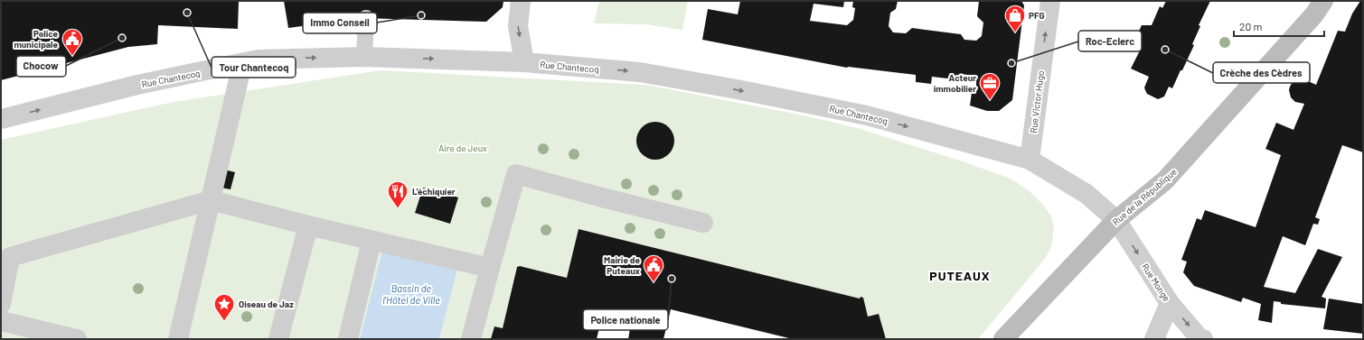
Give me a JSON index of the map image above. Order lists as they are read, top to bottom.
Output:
{
  "streets": {
    "street": [
      "Rue Chantecoq",
      "Rue Victor Hugo",
      "Rue de la République",
      "Rue Monge"
    ]
  },
  "crossings": [
    ["Rue Chantecoq", "Rue Victor Hugo"],
    ["Rue Chantecoq", "Rue de la République"],
    ["Rue Chantecoq", "Rue Monge"],
    ["Rue de la République", "Rue Monge"]
  ],
  "one_way": ["Rue Chantecoq", "Rue Victor Hugo", "Rue Monge"],
  "districts": ["PUTEAUX"],
  "water": ["Bassin de l'Hôtel de Ville"],
  "parks": ["Aire de Jeux"],
  "places": {
    "other": [
      "Tour Chantecoq",
      "Immo Conseil",
      "Chocow",
      "Crèche des Cèdres",
      "Roc-Eclerc",
      "Police nationale"
    ],
    "shop": ["PFG"],
    "public building": ["Police municipale", "Mairie de Puteaux"],
    "office": ["Acteur immobilier"],
    "restaurant": ["L'échiquier"],
    "place": ["Oiseau de Jaz"]
  },
  "scale_bar": "20 m"
}
